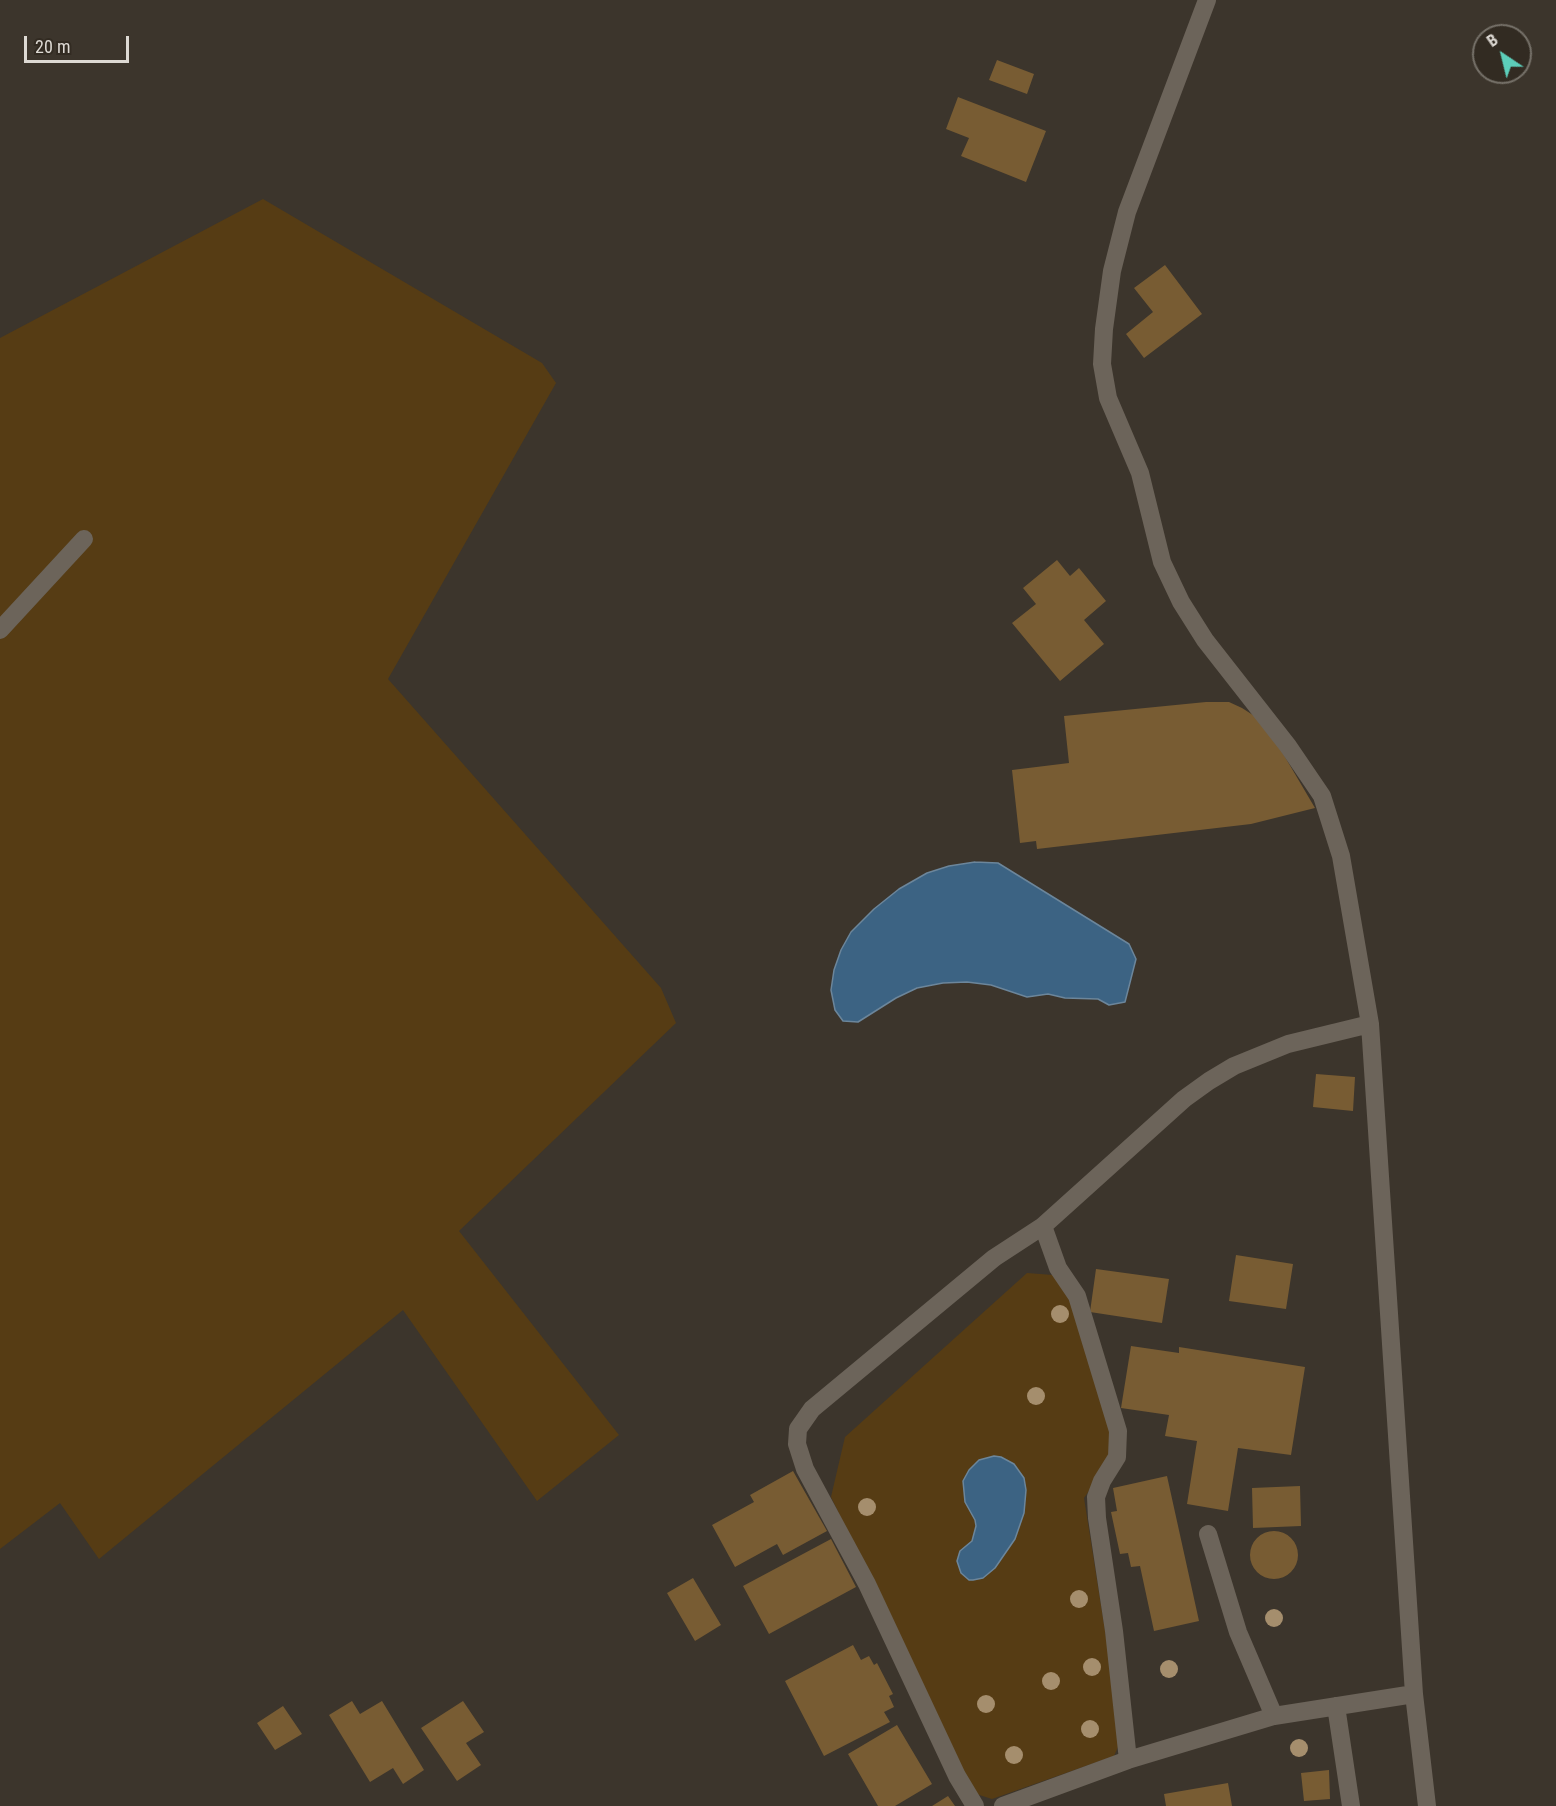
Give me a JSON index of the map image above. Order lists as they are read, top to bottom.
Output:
{
  "scale_bar": "20 m",
  "north": "top left"
}
